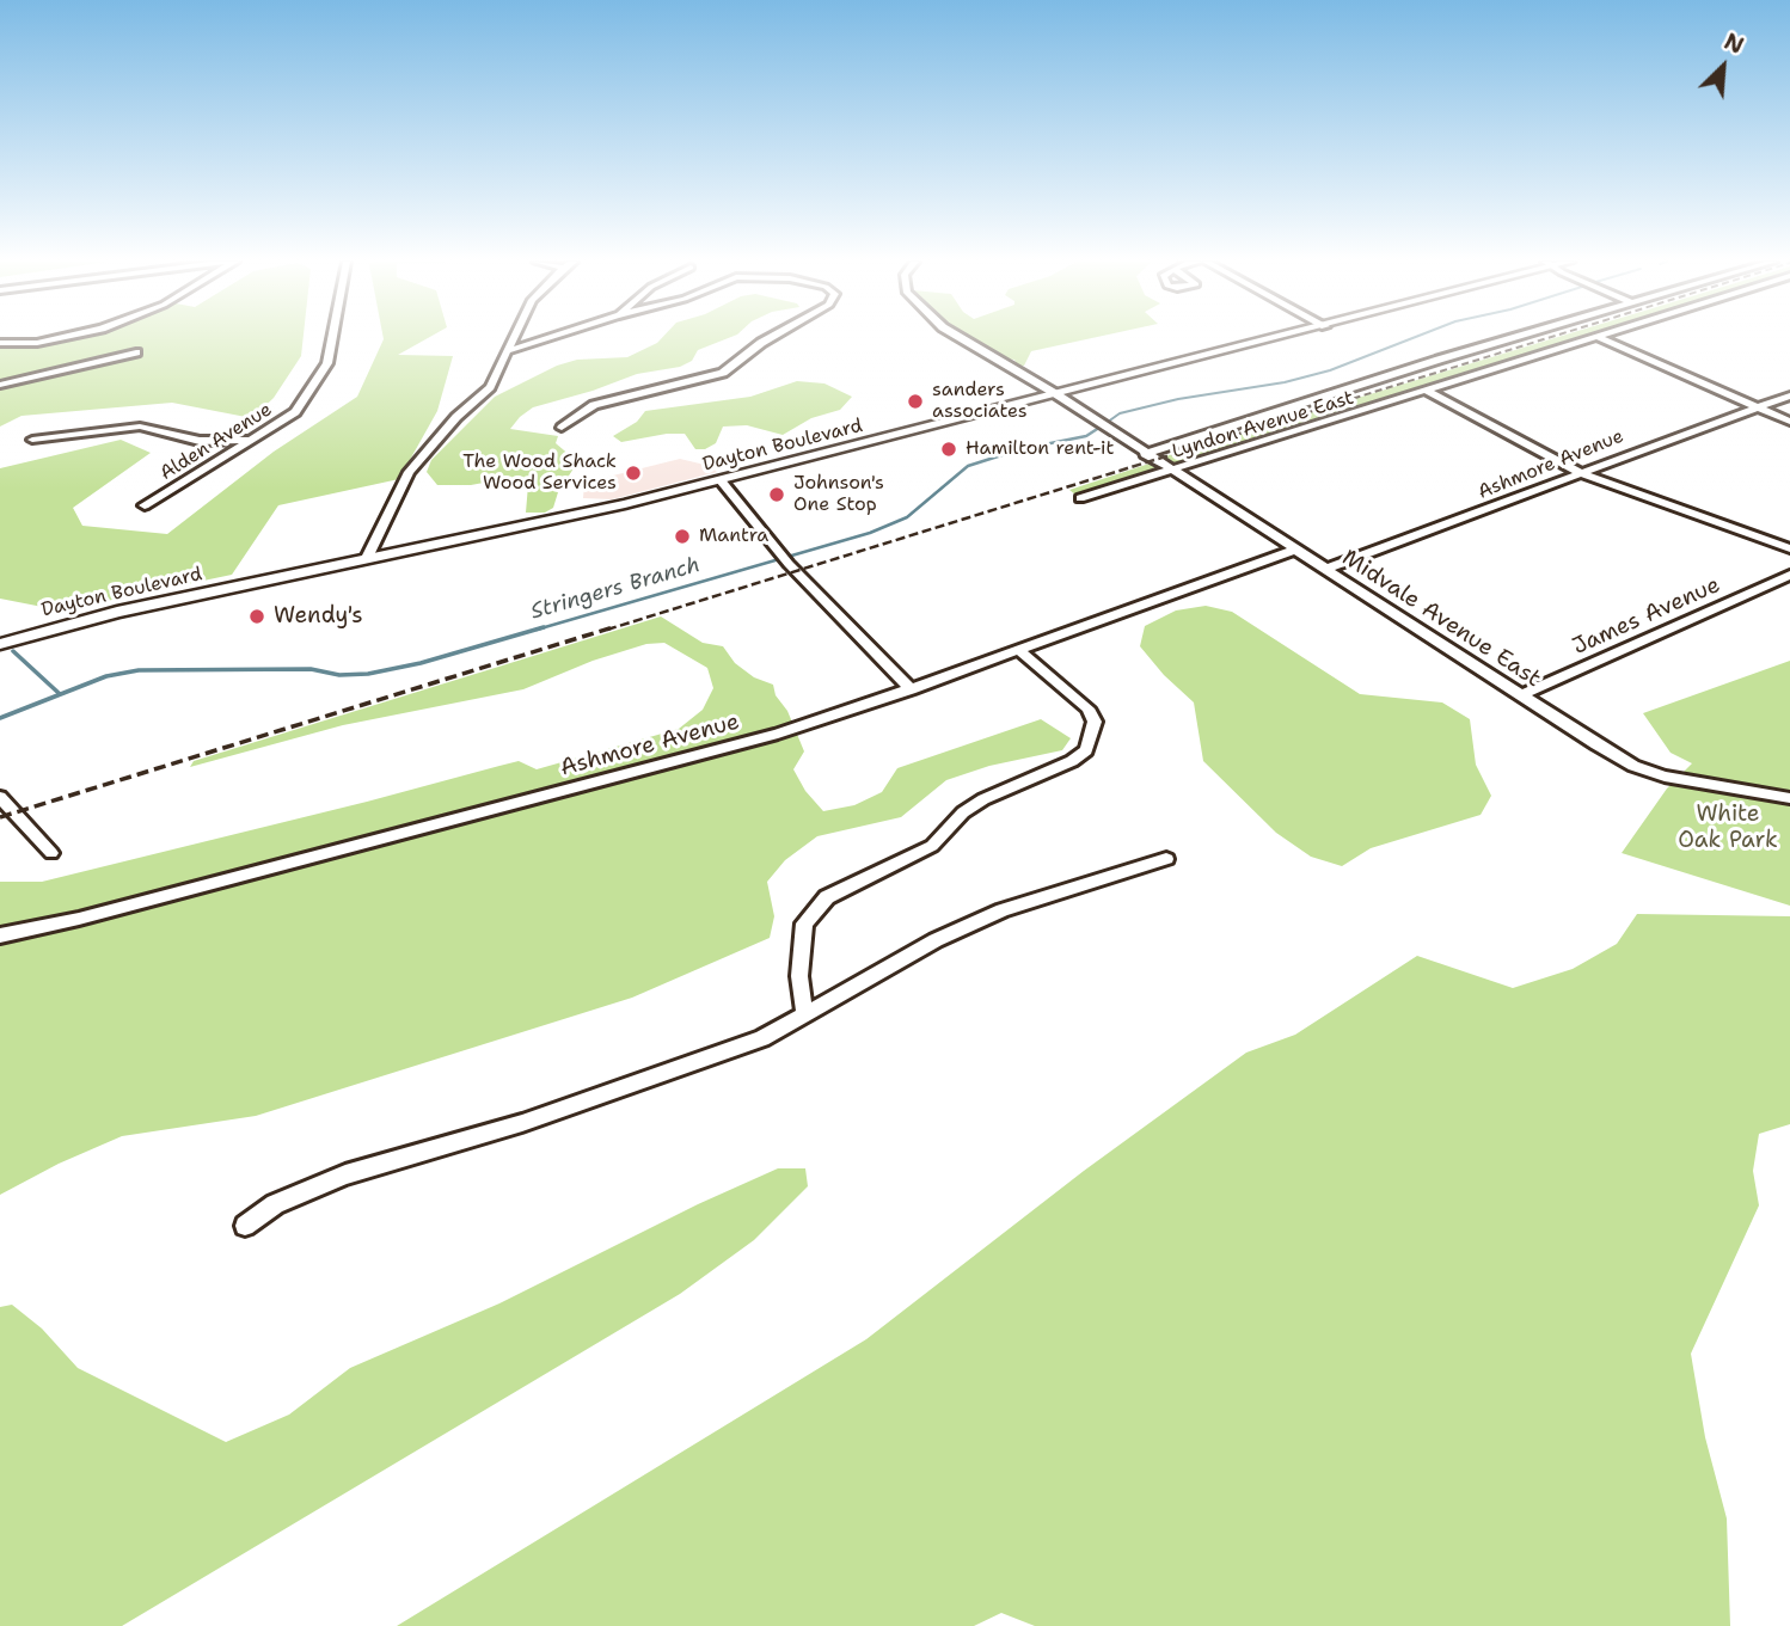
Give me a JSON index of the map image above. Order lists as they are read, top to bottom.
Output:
{
  "streets": {
    "main road": ["Dayton Boulevard"],
    "street": [
      "Lyndon Avenue East",
      "Alden Avenue",
      "Ashmore Avenue",
      "James Avenue",
      "Midvale Avenue East"
    ]
  },
  "crossings": [
    ["Lyndon Avenue East", "Midvale Avenue East"],
    ["Ashmore Avenue", "Midvale Avenue East"],
    ["James Avenue", "Midvale Avenue East"]
  ],
  "water": ["Stringers Branch"],
  "parks": ["White Oak Park"],
  "places": [
    "sanders associates",
    "Hamilton rent-it",
    "The Wood Shack Wood Services",
    "Johnson's One Stop",
    "Mantra",
    "Wendy's"
  ],
  "north": "top right"
}
